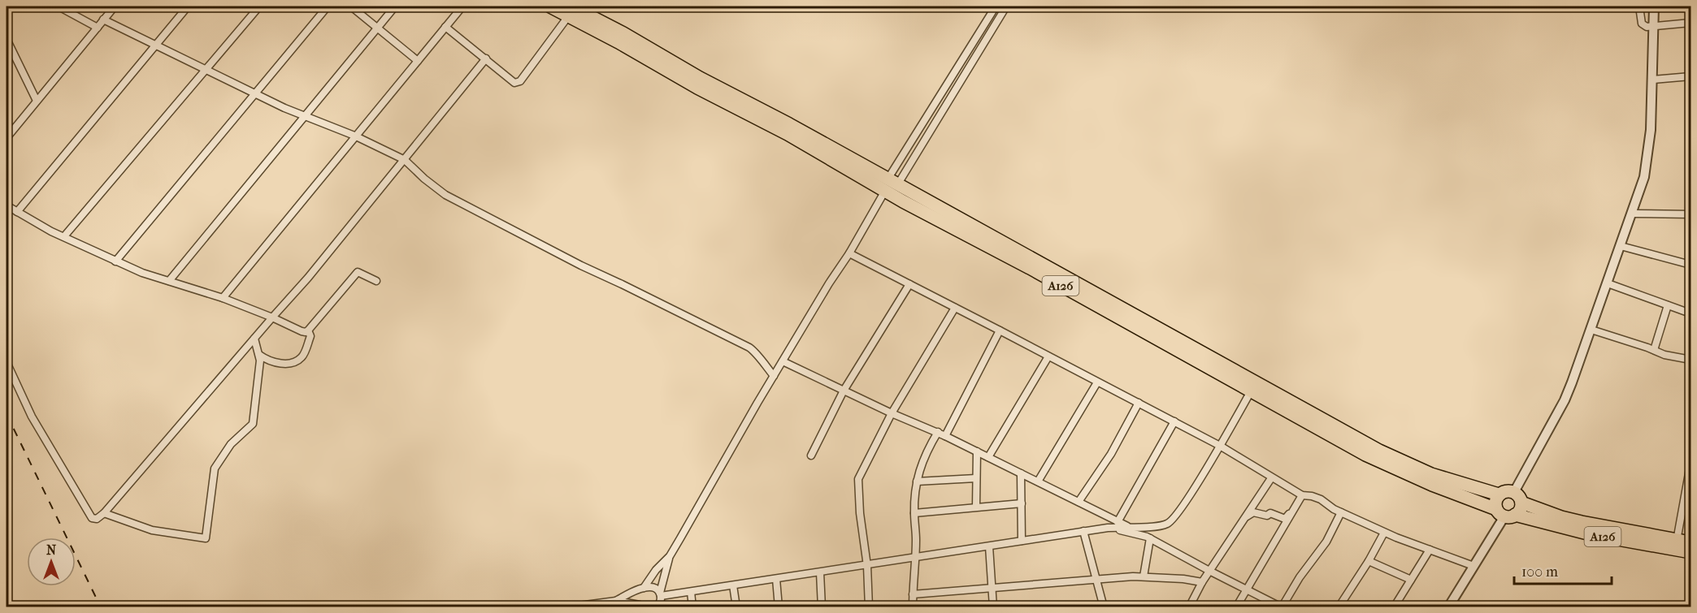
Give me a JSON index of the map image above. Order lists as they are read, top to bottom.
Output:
{
  "streets": {
    "highway": ["A126"]
  },
  "scale_bar": "100 m",
  "north": "top"
}
